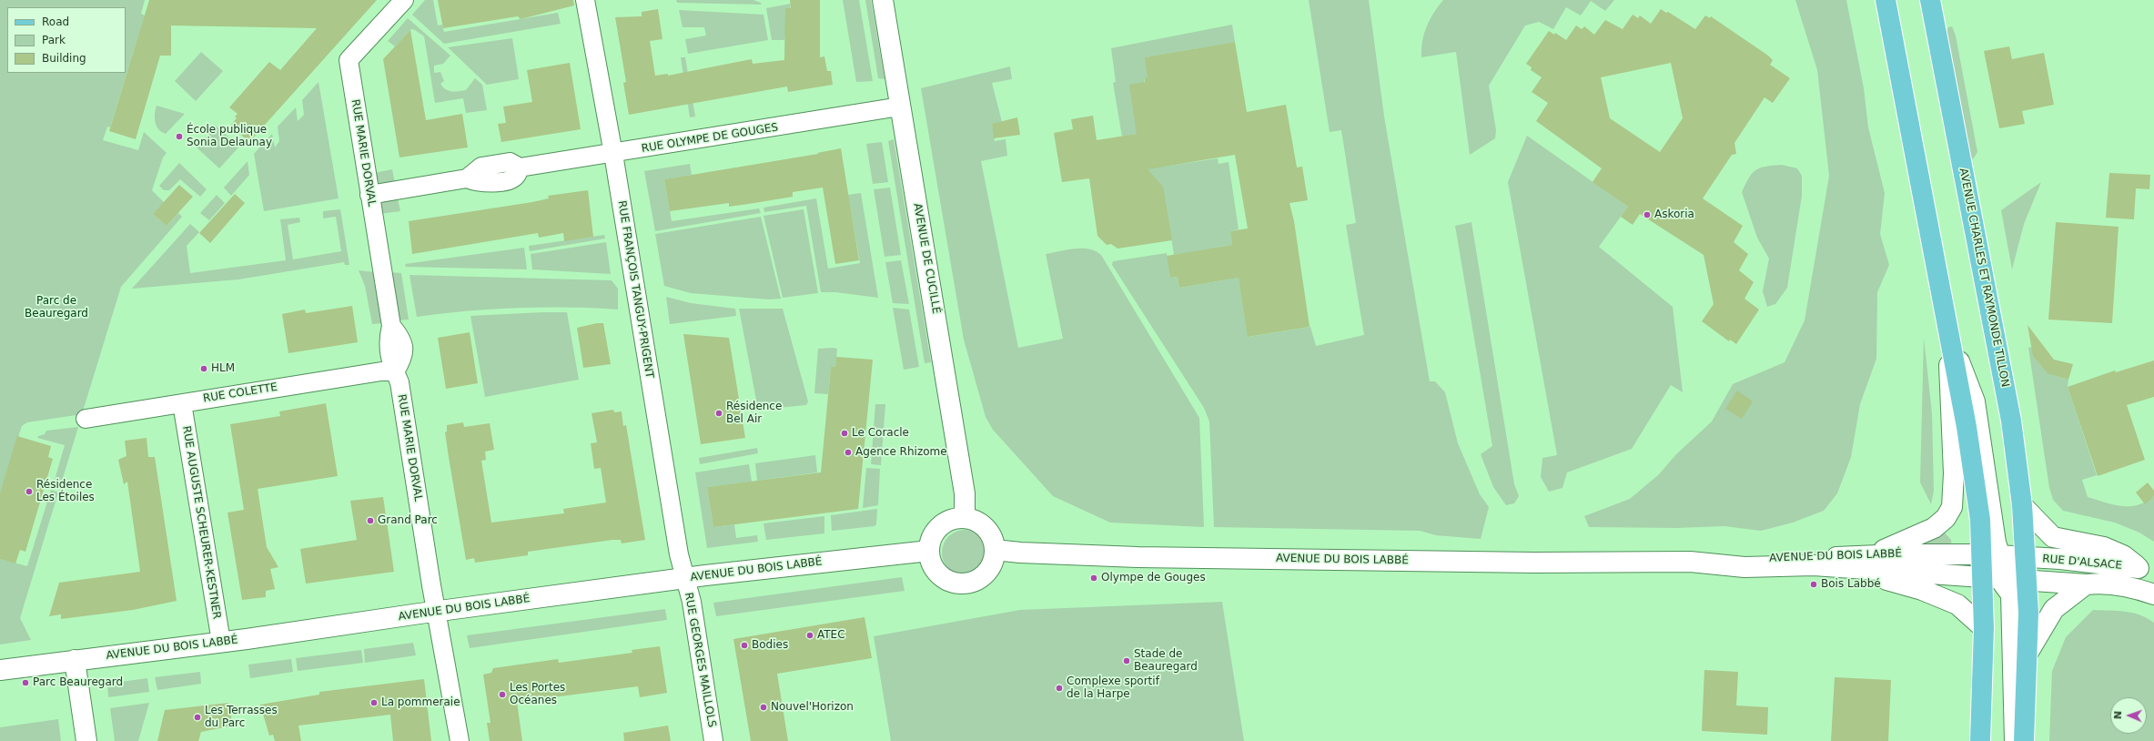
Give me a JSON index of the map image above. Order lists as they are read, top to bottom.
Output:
{
  "streets": {
    "main road": ["AVENUE CHARLES ET RAYMONDE TILLON"],
    "street": [
      "RUE OLYMPE DE GOUGES",
      "RUE MARIE DORVAL",
      "AVENUE DE CUCILLÉ",
      "RUE FRANÇOIS TANGUY-PRIGENT",
      "RUE COLETTE",
      "RUE AUGUSTE SCHEURER-KESTNER",
      "AVENUE DU BOIS LABBÉ",
      "RUE D'ALSACE",
      "RUE GEORGES MAILLOLS"
    ]
  },
  "crossings": [
    ["RUE OLYMPE DE GOUGES", "RUE MARIE DORVAL"],
    ["RUE OLYMPE DE GOUGES", "AVENUE DE CUCILLÉ"],
    ["RUE OLYMPE DE GOUGES", "RUE FRANÇOIS TANGUY-PRIGENT"],
    ["RUE MARIE DORVAL", "RUE COLETTE"],
    ["RUE MARIE DORVAL", "AVENUE DU BOIS LABBÉ"],
    ["AVENUE DE CUCILLÉ", "AVENUE DU BOIS LABBÉ"],
    ["AVENUE CHARLES ET RAYMONDE TILLON", "RUE D'ALSACE"],
    ["RUE FRANÇOIS TANGUY-PRIGENT", "AVENUE DU BOIS LABBÉ"],
    ["RUE FRANÇOIS TANGUY-PRIGENT", "RUE GEORGES MAILLOLS"],
    ["RUE COLETTE", "RUE AUGUSTE SCHEURER-KESTNER"],
    ["RUE AUGUSTE SCHEURER-KESTNER", "AVENUE DU BOIS LABBÉ"],
    ["AVENUE DU BOIS LABBÉ", "RUE GEORGES MAILLOLS"]
  ],
  "parks": ["Parc de Beauregard"],
  "places": [
    "École publique Sonia Delaunay",
    "Askoria",
    "HLM",
    "Résidence Bel Air",
    "Le Coracle",
    "Agence Rhizome",
    "Résidence Les Étoiles",
    "Grand Parc",
    "Olympe de Gouges",
    "Bois Labbé",
    "ATEC",
    "Bodies",
    "Stade de Beauregard",
    "Parc Beauregard",
    "Complexe sportif de la Harpe",
    "Les Portes Océanes",
    "La pommeraie",
    "Nouvel'Horizon",
    "Les Terrasses du Parc"
  ],
  "legend": ["Road", "Park", "Building"],
  "north": "left"
}
